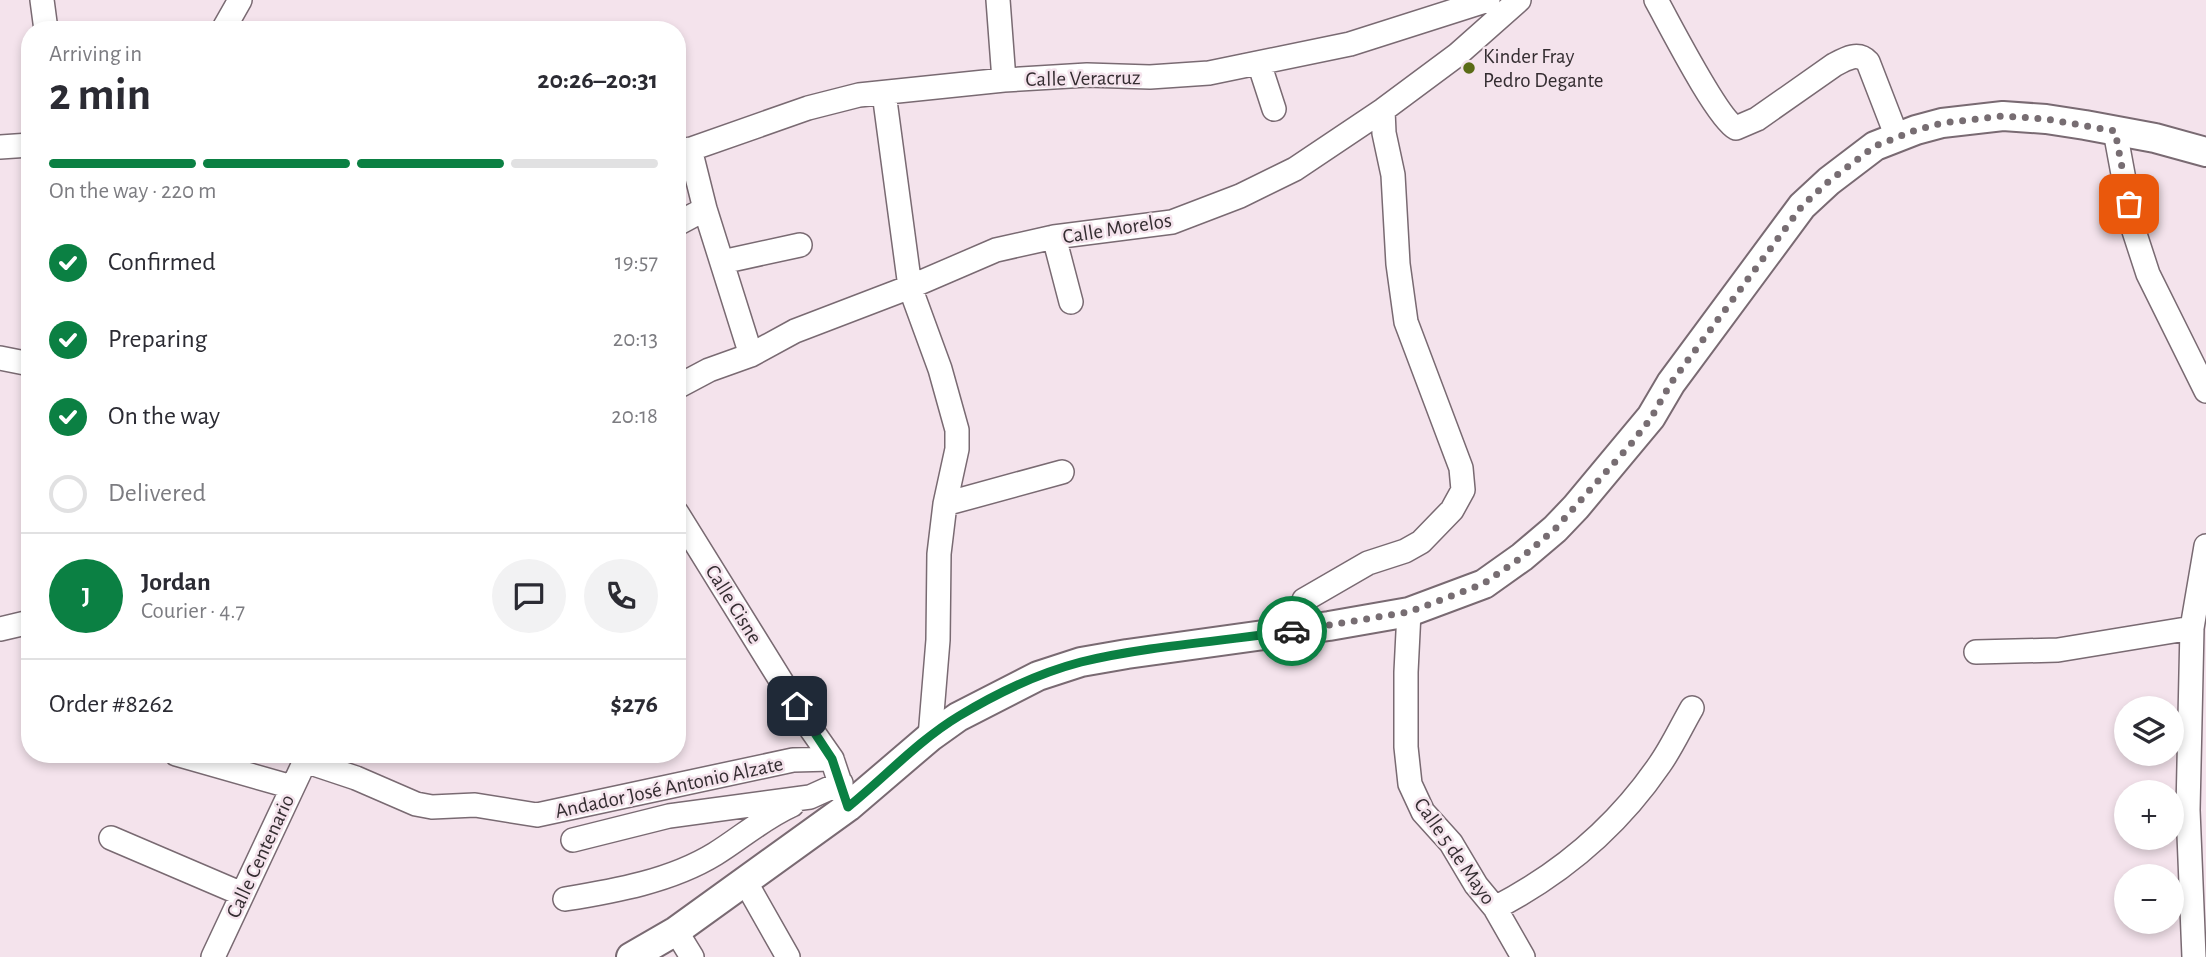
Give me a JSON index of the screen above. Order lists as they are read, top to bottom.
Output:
{
  "streets": {
    "street": [
      "Calle Veracruz",
      "Calle Morelos",
      "Calle Cisne",
      "Andador José Antonio Alzate",
      "Calle 5 de Mayo",
      "Calle Centenario"
    ]
  },
  "crossings": [
    ["Calle Cisne", "Andador José Antonio Alzate"]
  ],
  "places": ["Kinder Fray Pedro Degante"],
  "page": {
    "heading": ["2 min", "Arriving in", "20:26–20:31"],
    "panel": [
      "Jordan",
      "Courier · 4.7",
      "Order #8262",
      "$276"
    ],
    "bar": "On the way · 220 m",
    "list": [
      ["Confirmed", "19:57"],
      ["Preparing", "20:13"],
      ["On the way", "20:18"],
      "Delivered"
    ],
    "round": "J",
    "map_buttons": ["+", "−"]
  }
}
